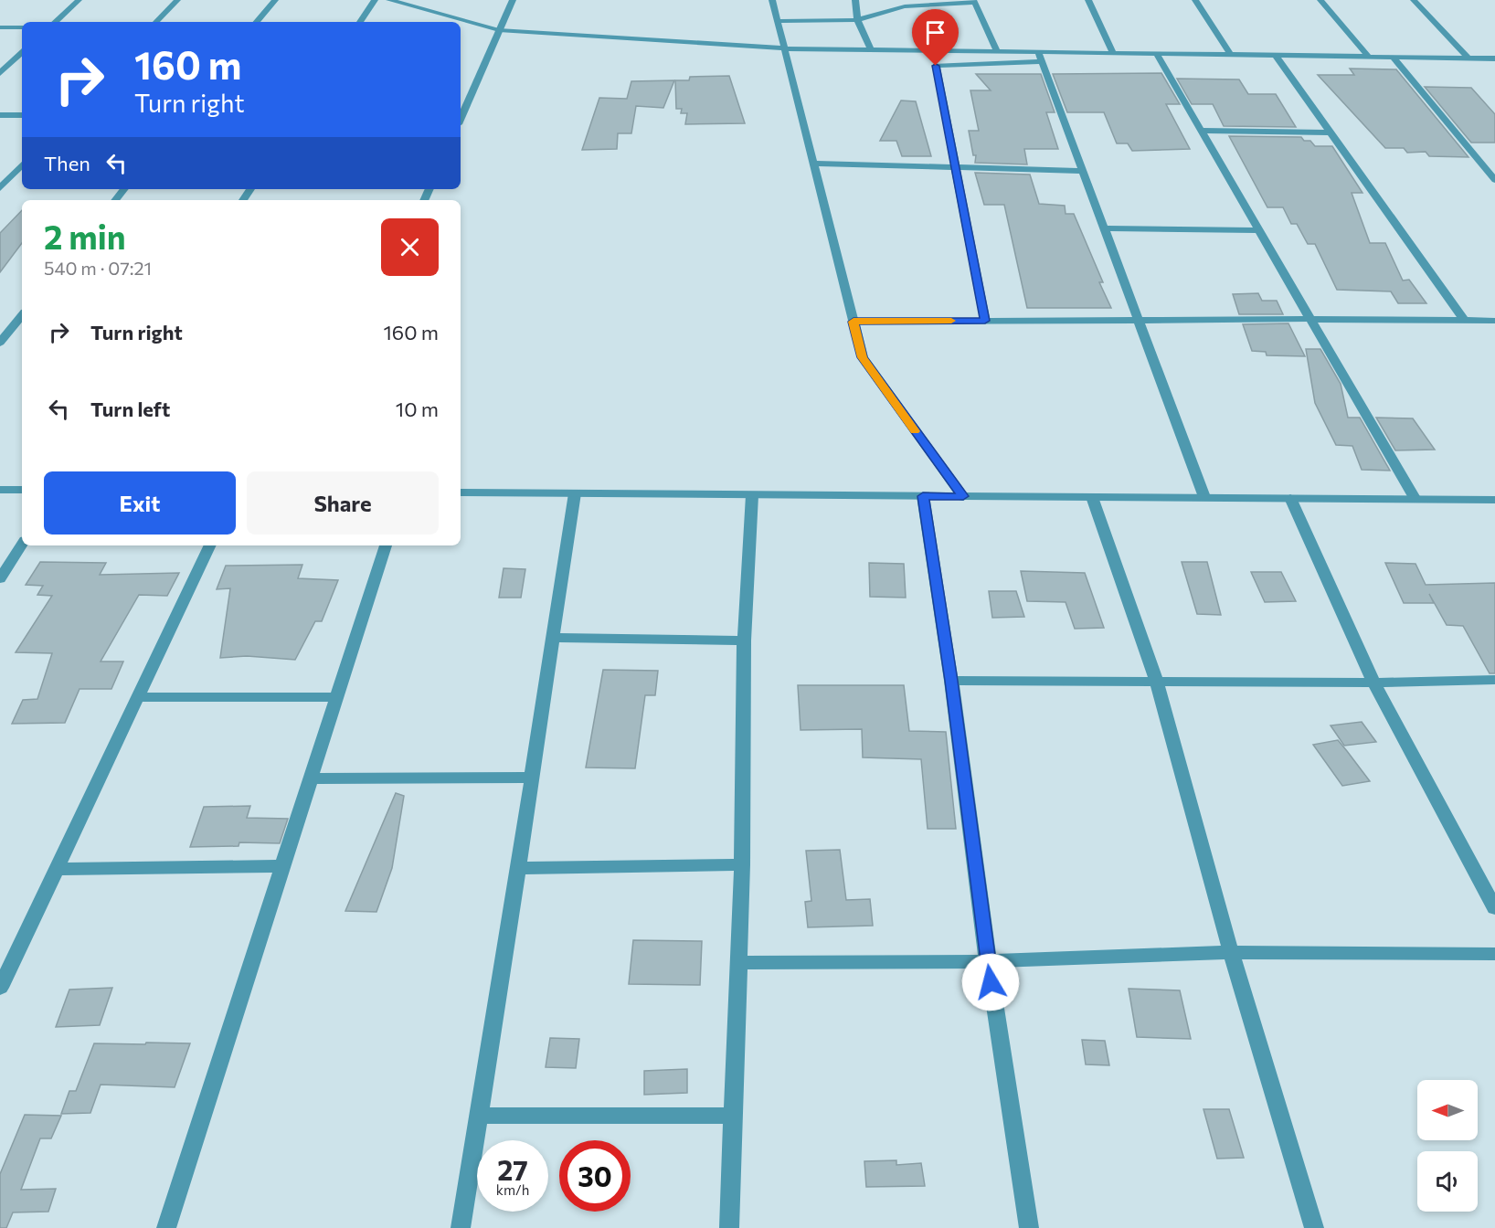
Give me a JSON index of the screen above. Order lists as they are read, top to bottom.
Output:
{
  "north": "left",
  "page": {
    "turn": ["160 m", "Turn right"],
    "then": "Then",
    "heading": ["2 min", "540 m · 07:21"],
    "list": [
      {
        "name": "Turn right",
        "value": "160 m"
      },
      {
        "name": "Turn left",
        "value": "10 m"
      }
    ],
    "buttons": ["Exit", "Share"],
    "speed": "27 km/h",
    "limit": "30"
  }
}
